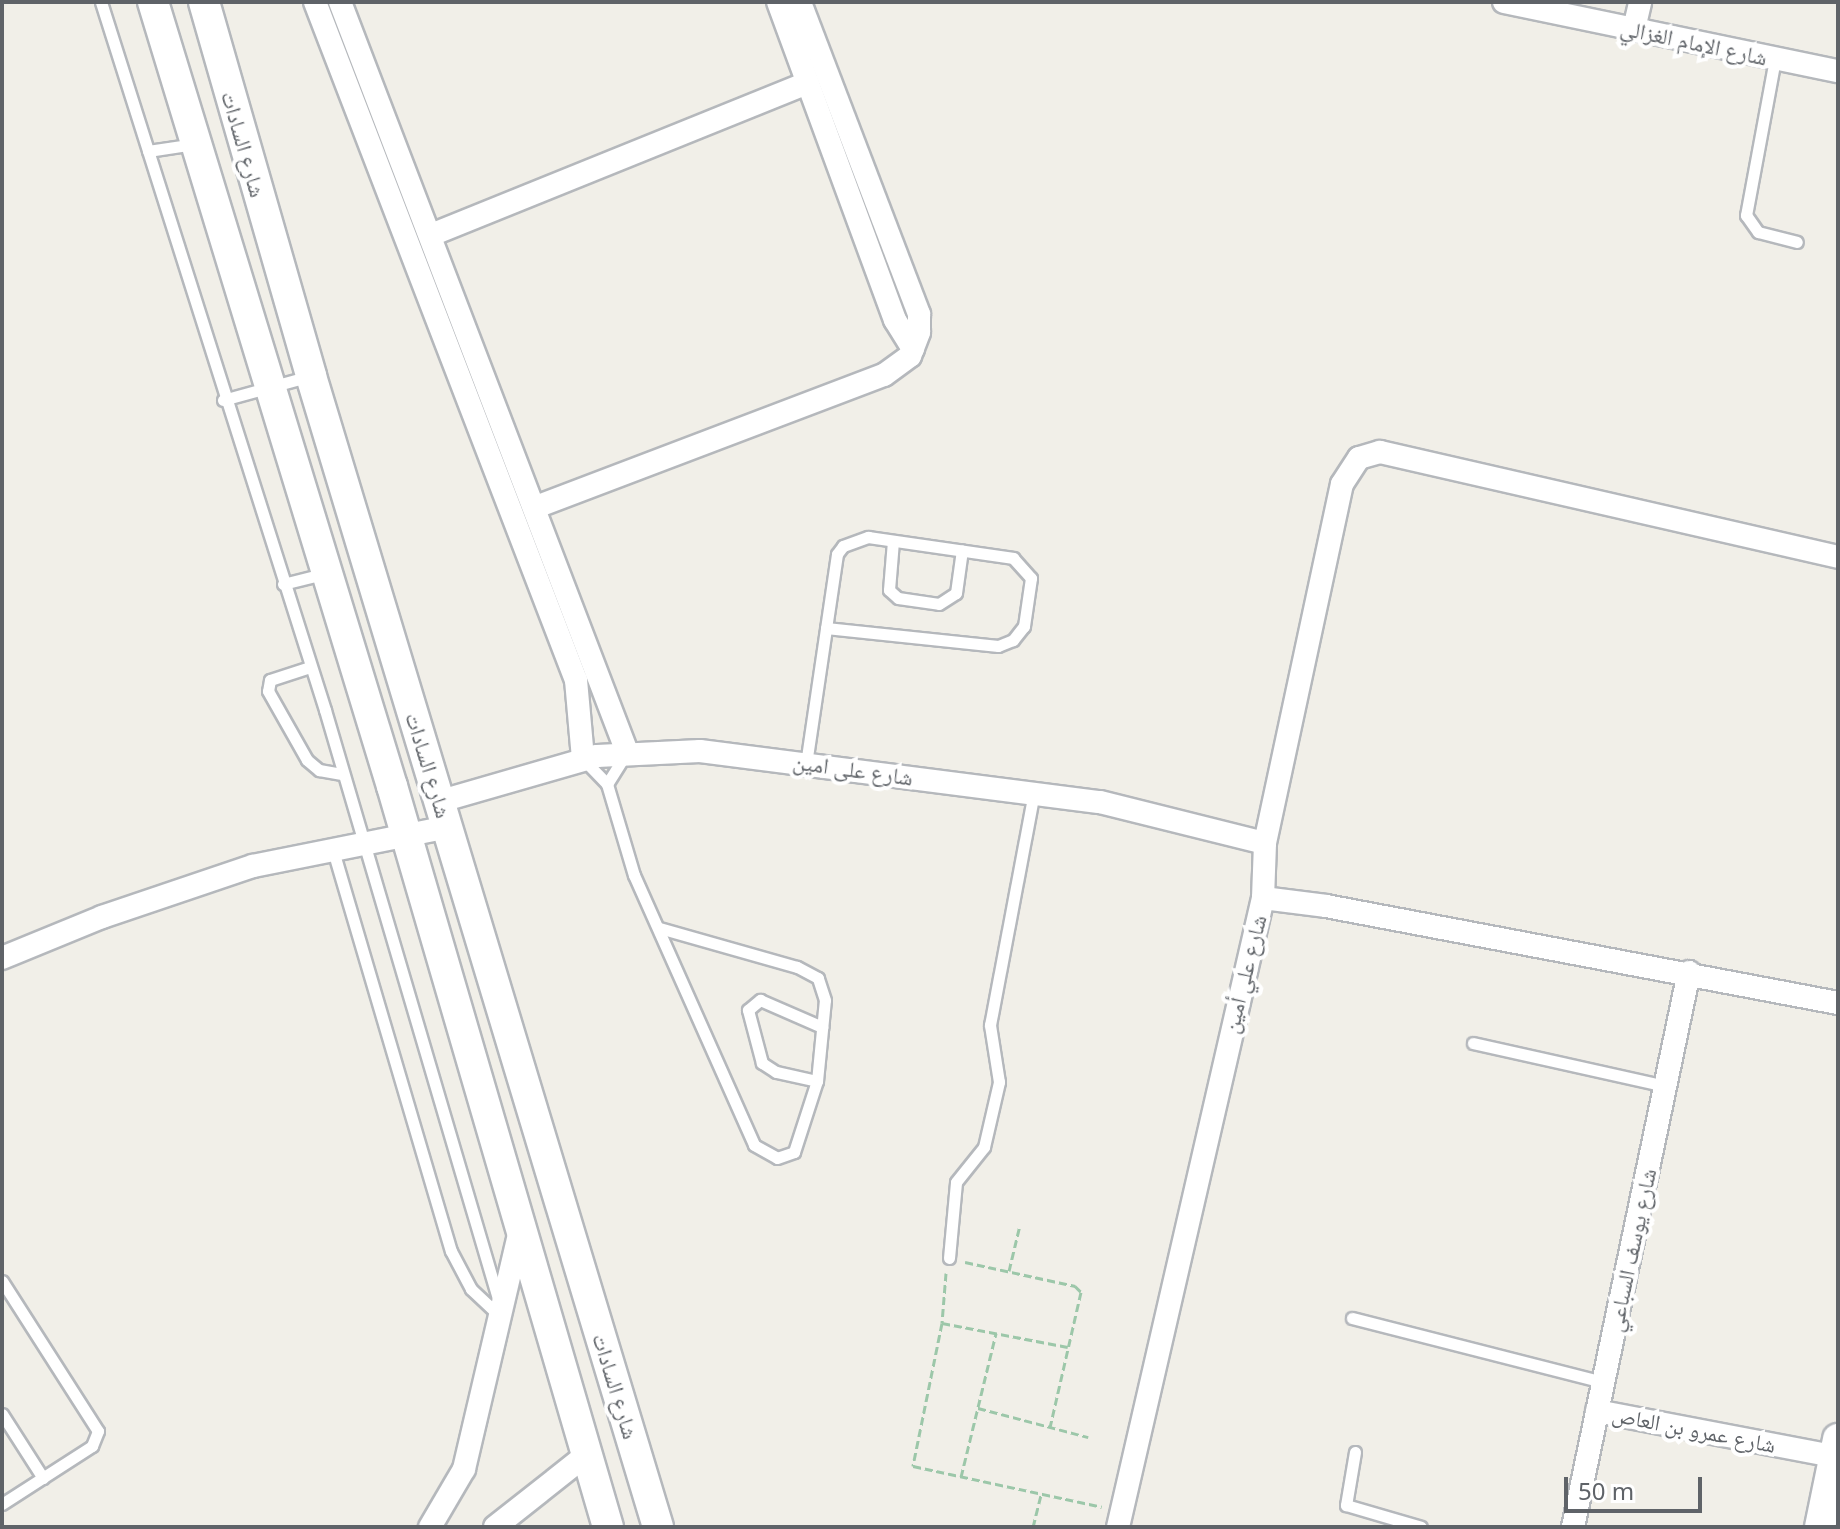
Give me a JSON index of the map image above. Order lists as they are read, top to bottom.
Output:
{
  "streets": {
    "main road": ["شارع السادات"],
    "street": [
      "شارع الإمام الغزالي",
      "شارع على امين",
      "شارع علي أمين",
      "شارع يوسف السباعي",
      "شارع عمرو بن العاص"
    ]
  },
  "crossings": [
    ["شارع السادات", "شارع على امين"],
    ["شارع علي أمين", "شارع يوسف السباعي"],
    ["شارع يوسف السباعي", "شارع عمرو بن العاص"]
  ],
  "scale_bar": "50 m"
}
